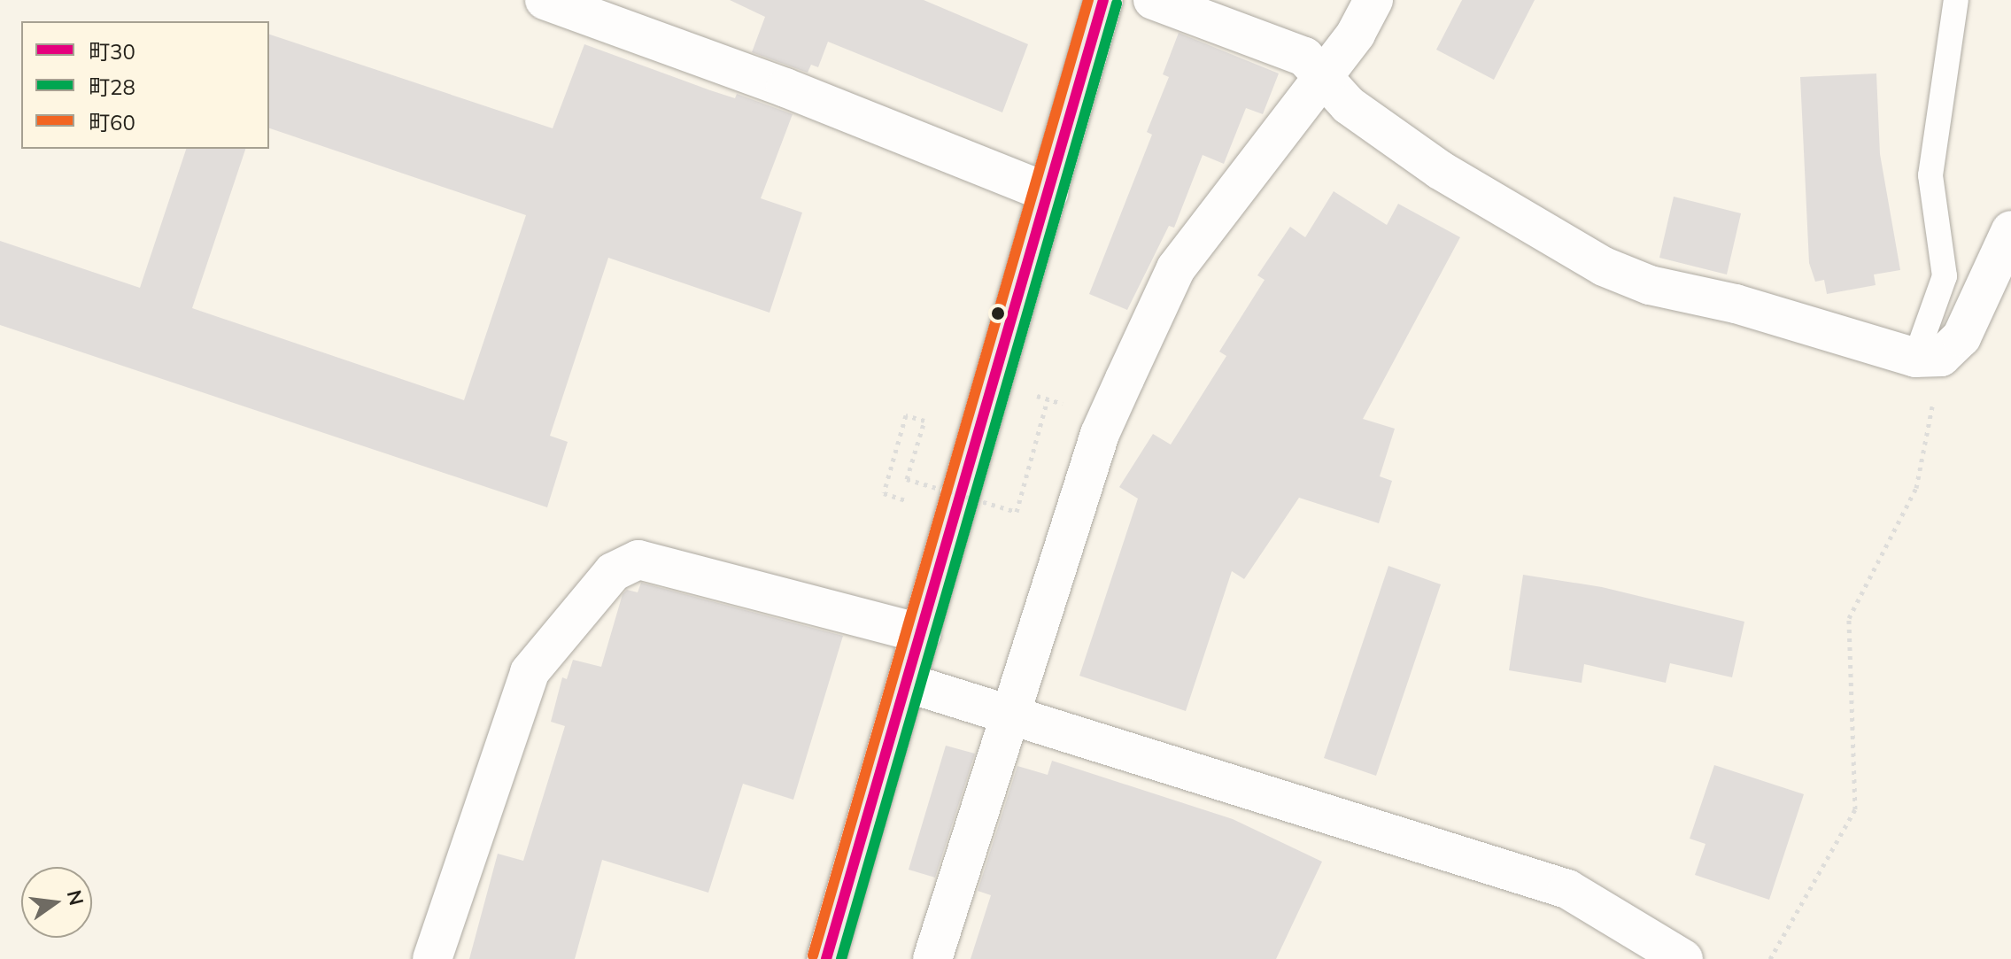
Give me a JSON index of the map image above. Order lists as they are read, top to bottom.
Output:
{
  "lines": ["transit line 町30", "transit line 町60", "transit line 町28"],
  "legend": ["町30", "町28", "町60"],
  "north": "right"
}
